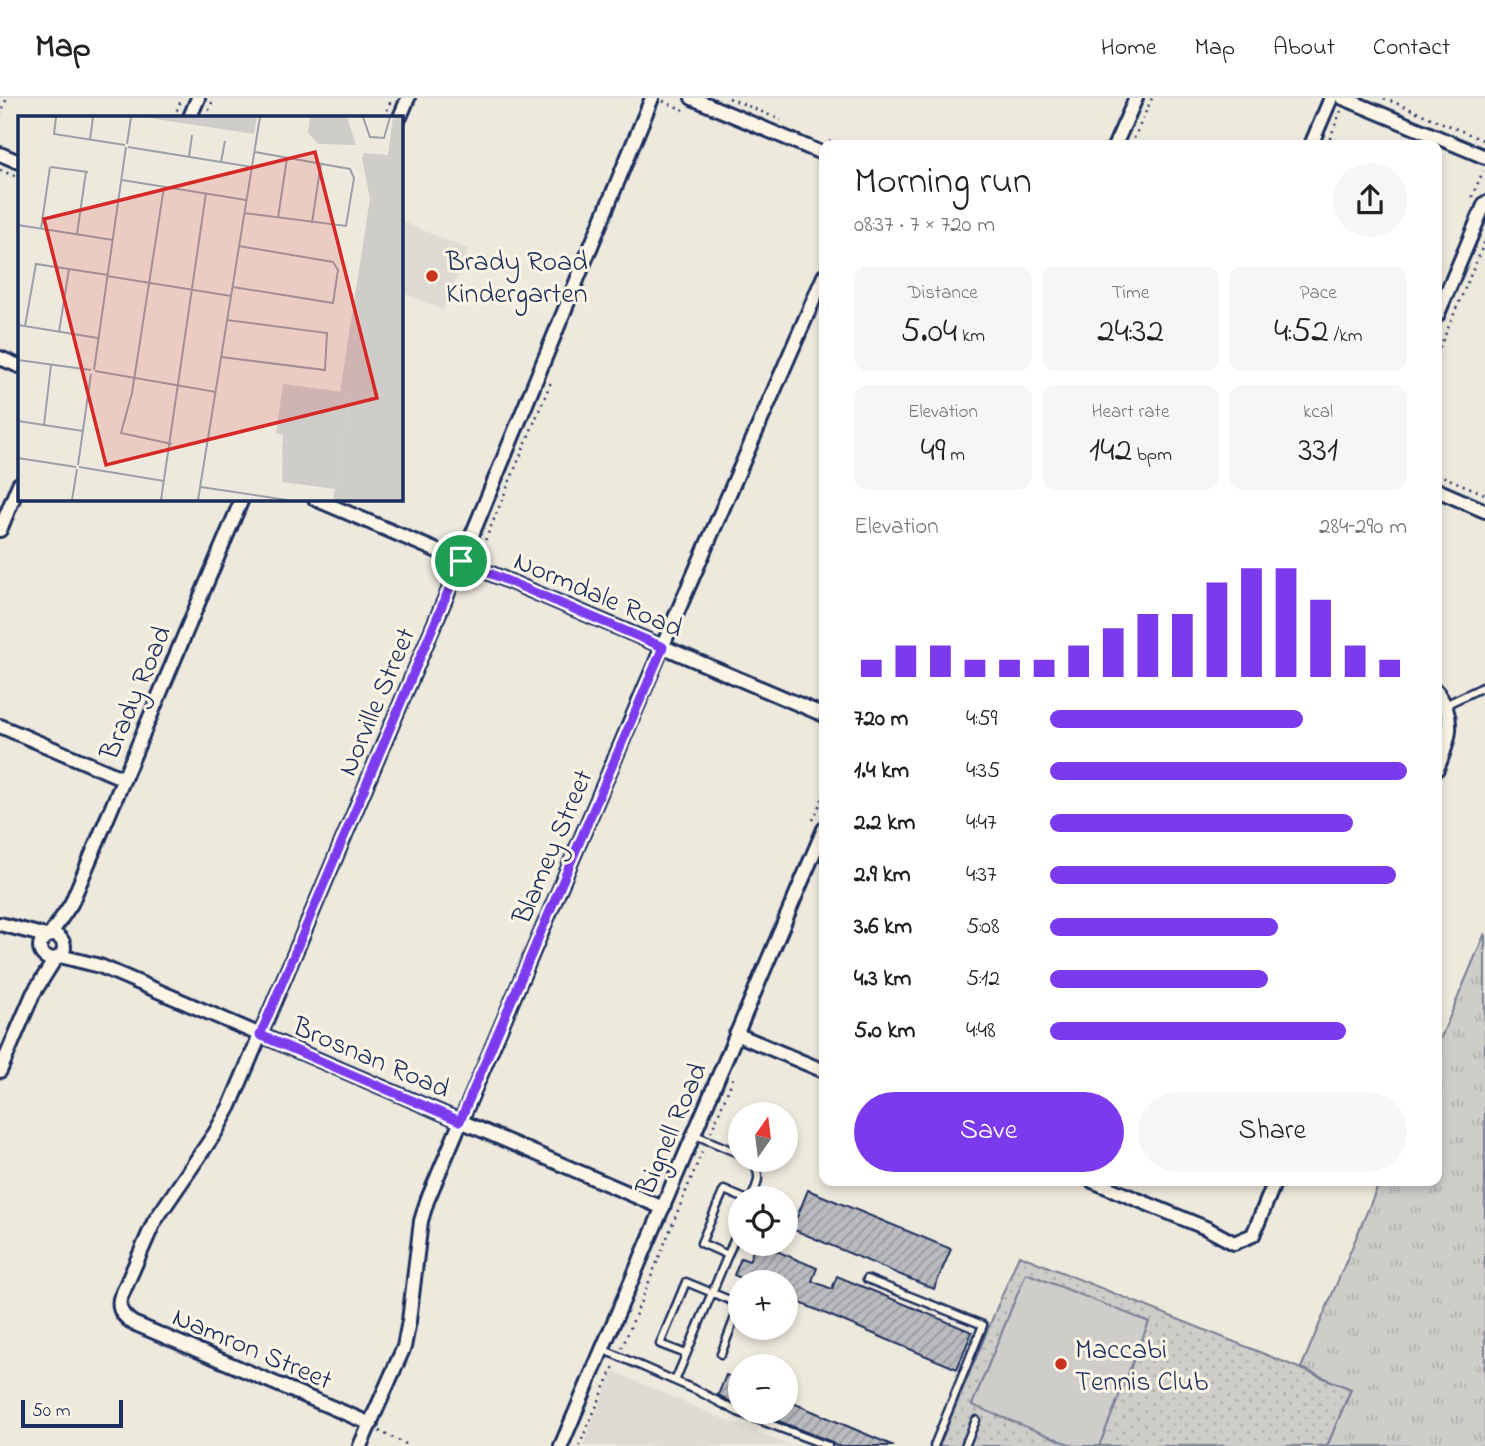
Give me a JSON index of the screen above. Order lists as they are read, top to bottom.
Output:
{
  "streets": {
    "street": [
      "Normdale Road",
      "Brady Road",
      "Norville Street",
      "Blamey Street",
      "Brosnan Road",
      "Bignell Road",
      "Namron Street"
    ]
  },
  "crossings": [
    ["Normdale Road", "Norville Street"],
    ["Normdale Road", "Blamey Street"],
    ["Brady Road", "Brosnan Road"],
    ["Norville Street", "Brosnan Road"],
    ["Norville Street", "Namron Street"],
    ["Blamey Street", "Brosnan Road"],
    ["Blamey Street", "Namron Street"],
    ["Brosnan Road", "Bignell Road"]
  ],
  "places": ["Brady Road Kindergarten", "Maccabi Tennis Club"],
  "scale_bar": "50 m",
  "north": "top",
  "page": {
    "header": "Map",
    "nav": [
      "Home",
      "Map",
      "About",
      "Contact"
    ],
    "heading": ["Morning run", "08:37 · 7 × 720 m"],
    "stats": [
      ["Distance", "5.04 km"],
      ["Time", "24:32"],
      ["Pace", "4:52 /km"],
      ["Elevation", "49 m"],
      ["Heart rate", "142 bpm"],
      ["kcal", "331"]
    ],
    "chart": ["Elevation", "284–290 m"],
    "list": [
      {
        "name": "720 m",
        "note": "4:59"
      },
      {
        "name": "1.4 km",
        "note": "4:35"
      },
      {
        "name": "2.2 km",
        "note": "4:47"
      },
      {
        "name": "2.9 km",
        "note": "4:37"
      },
      {
        "name": "3.6 km",
        "note": "5:08"
      },
      {
        "name": "4.3 km",
        "note": "5:12"
      },
      {
        "name": "5.0 km",
        "note": "4:48"
      }
    ],
    "buttons": ["Save", "Share"],
    "map_buttons": ["+", "−"],
    "scale": "50 m"
  }
}
